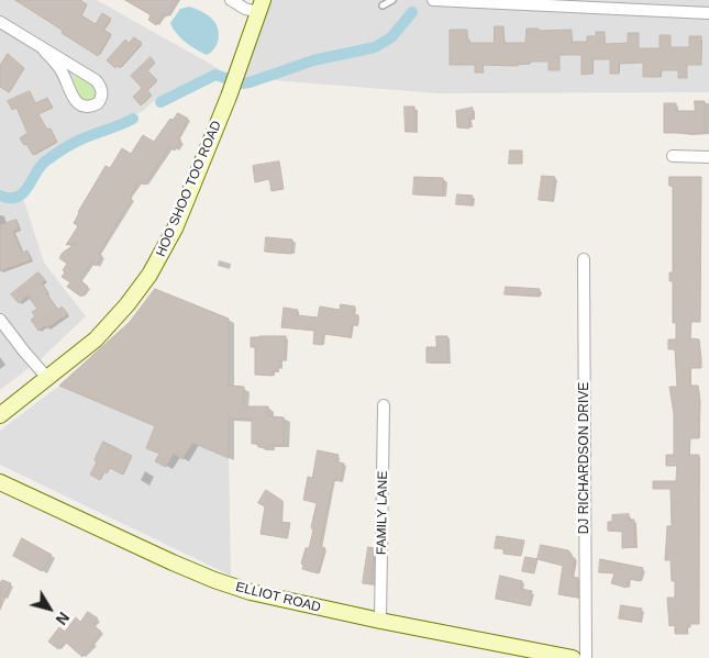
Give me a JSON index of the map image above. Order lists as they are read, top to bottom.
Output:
{
  "streets": {
    "street": [
      "HOO SHOO TOO ROAD",
      "DJ RICHARDSON DRIVE",
      "FAMILY LANE",
      "ELLIOT ROAD"
    ]
  },
  "crossings": [
    ["FAMILY LANE", "ELLIOT ROAD"]
  ],
  "north": "bottom right"
}
